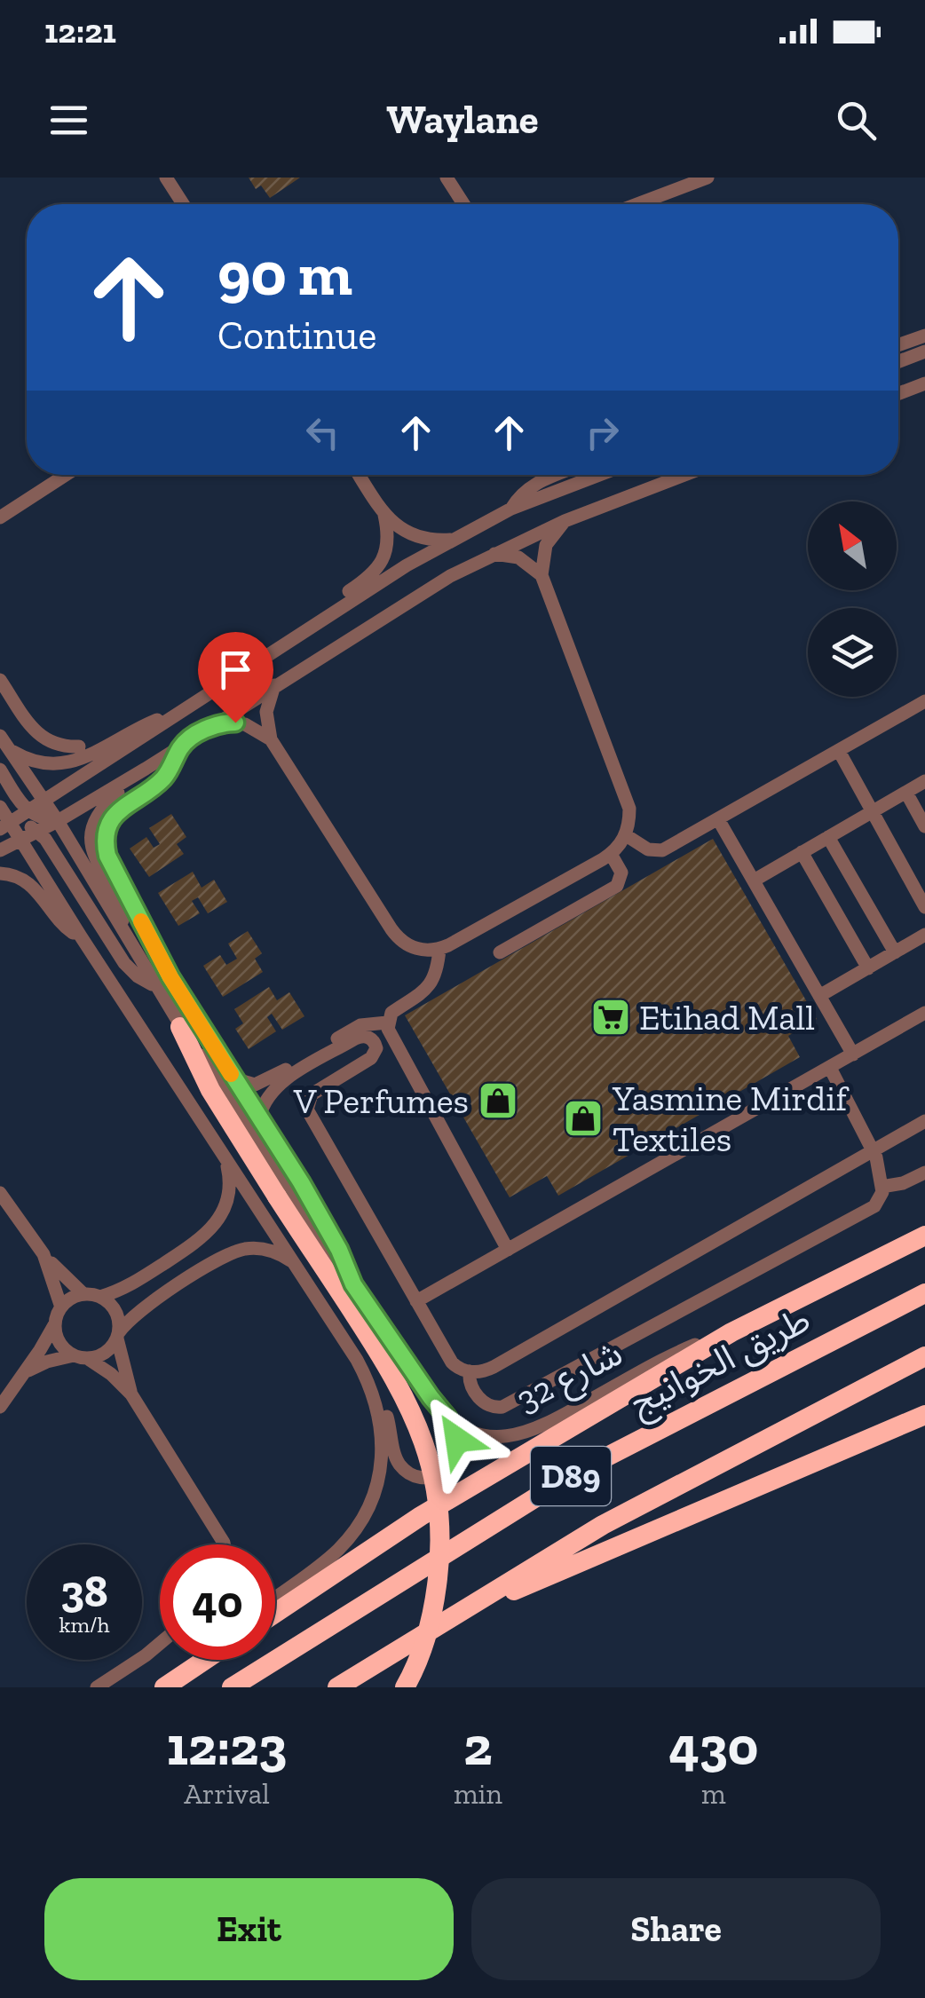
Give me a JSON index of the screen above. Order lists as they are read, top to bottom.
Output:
{
  "streets": {
    "highway": ["طريق الخوانيج", "D89"],
    "street": ["شارع 32"]
  },
  "places": {
    "supermarket": ["Etihad Mall"],
    "shop": ["V Perfumes", "Yasmine Mirdif Textiles"]
  },
  "north": "top left",
  "page": {
    "status": "12:21",
    "header": "Waylane",
    "turn": ["90 m", "Continue"],
    "speed": "38 km/h",
    "limit": "40",
    "eta": [
      "12:23",
      "Arrival",
      "2",
      "min",
      "430",
      "m"
    ],
    "buttons": ["Exit", "Share"]
  }
}
